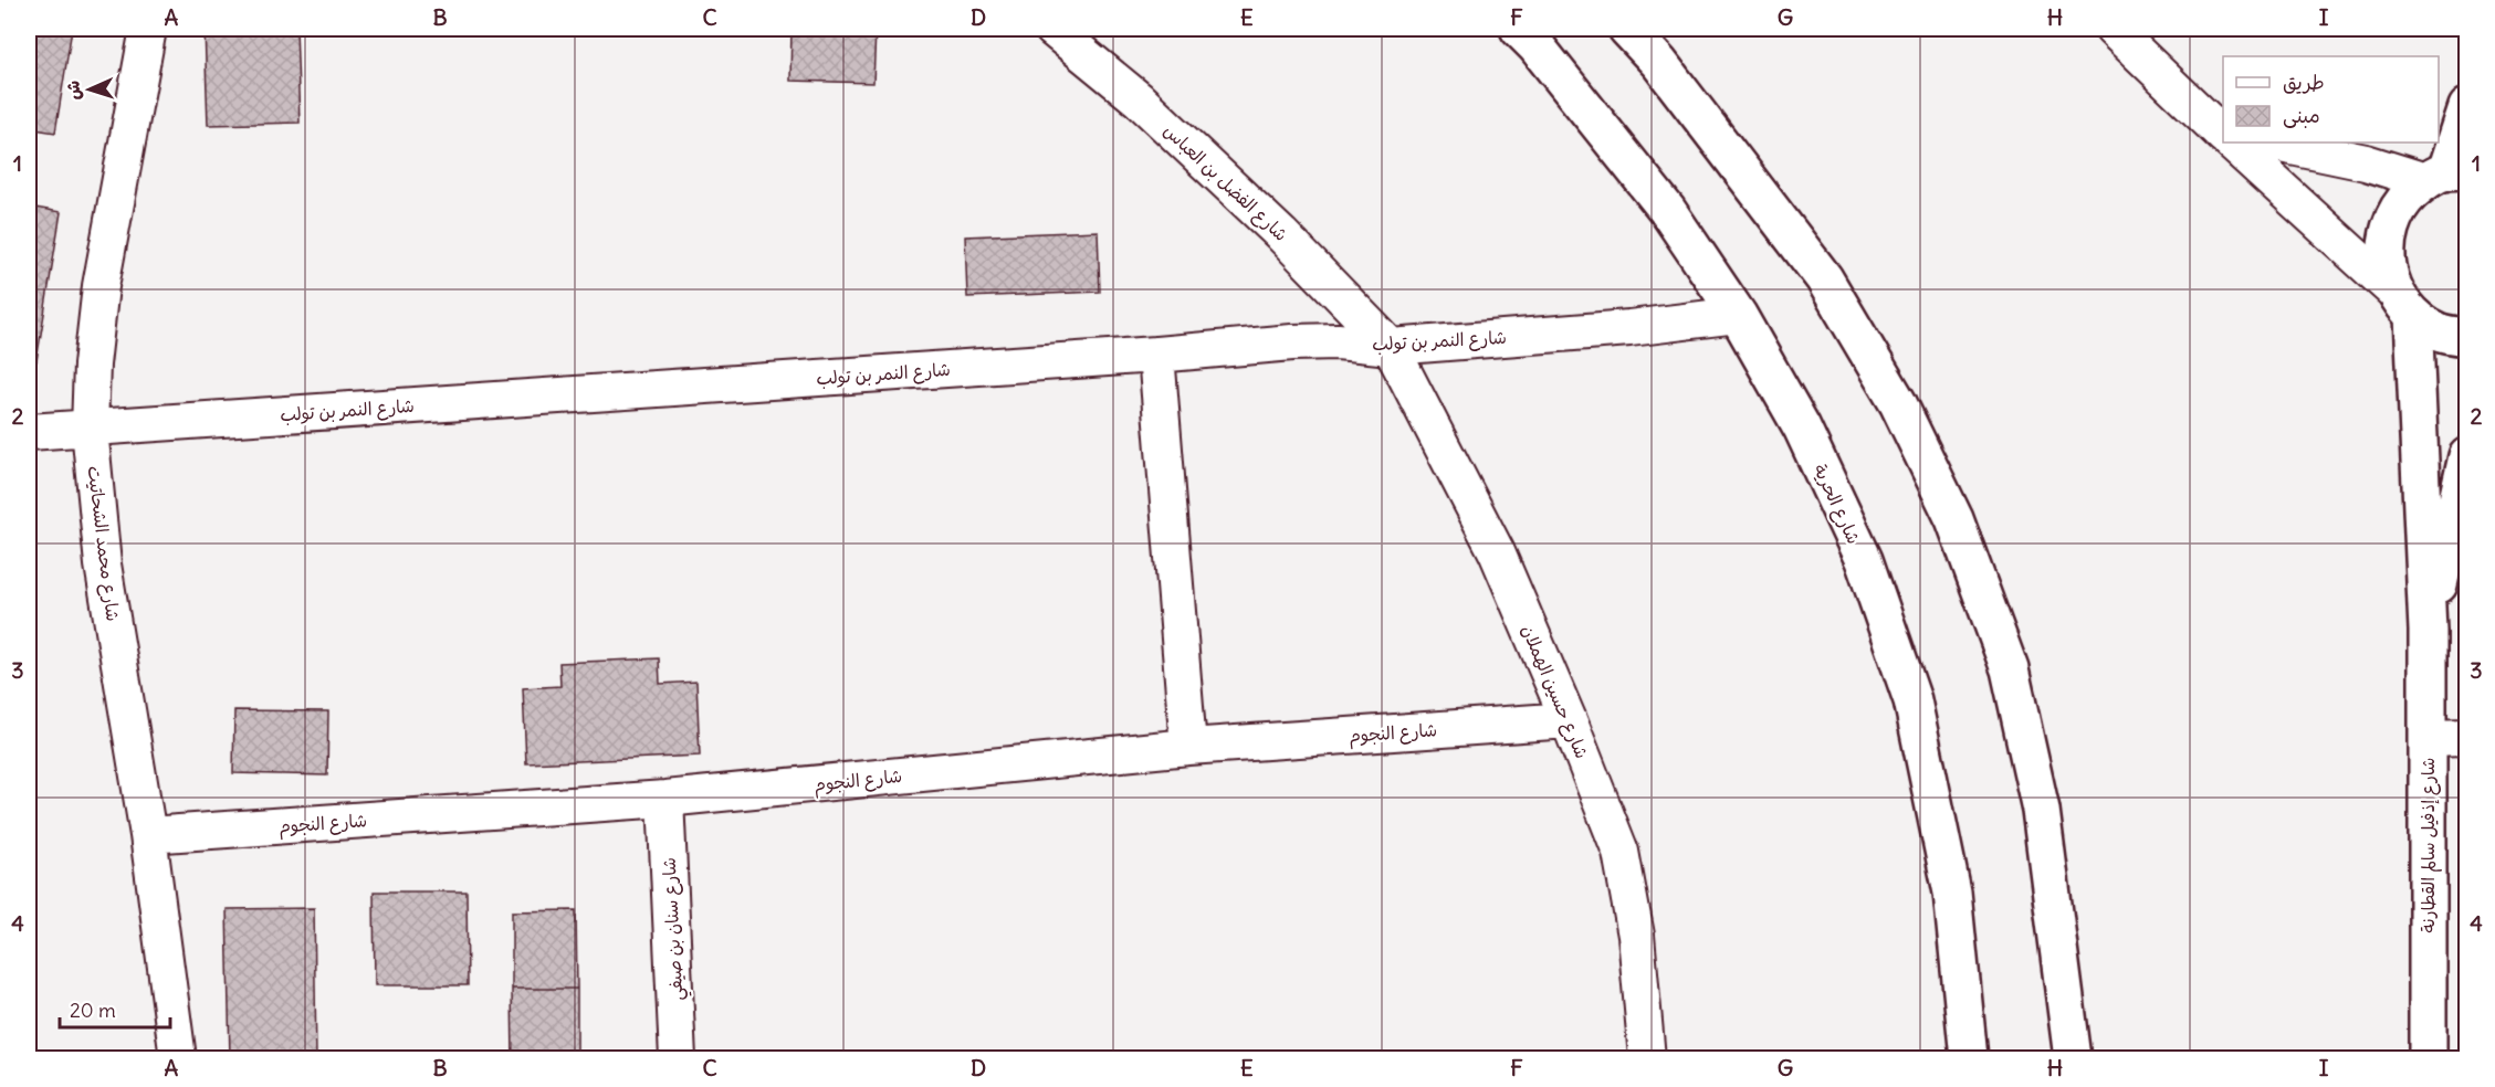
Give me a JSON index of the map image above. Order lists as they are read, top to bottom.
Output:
{
  "streets": {
    "main road": ["شارع الحرية", "شارع إذفيل سالم القطارنة"],
    "street": [
      "شارع الفضل بن العباس",
      "شارع النمر بن تولب",
      "شارع محمد الشحاتيت",
      "شارع حسين الهملان",
      "شارع النجوم",
      "شارع سنان بن صيفي"
    ]
  },
  "crossings": [
    ["شارع الفضل بن العباس", "شارع النمر بن تولب"],
    ["شارع الفضل بن العباس", "شارع حسين الهملان"],
    ["شارع النمر بن تولب", "شارع الحرية"],
    ["شارع النمر بن تولب", "شارع محمد الشحاتيت"],
    ["شارع النمر بن تولب", "شارع حسين الهملان"],
    ["شارع محمد الشحاتيت", "شارع النجوم"],
    ["شارع حسين الهملان", "شارع النجوم"],
    ["شارع النجوم", "شارع سنان بن صيفي"]
  ],
  "legend": ["طريق", "مبنى"],
  "scale_bar": "20 m",
  "north": "left",
  "grid": {
    "columns": [
      "A",
      "B",
      "C",
      "D",
      "E",
      "F",
      "G",
      "H",
      "I"
    ],
    "rows": [
      "1",
      "2",
      "3",
      "4"
    ]
  }
}
